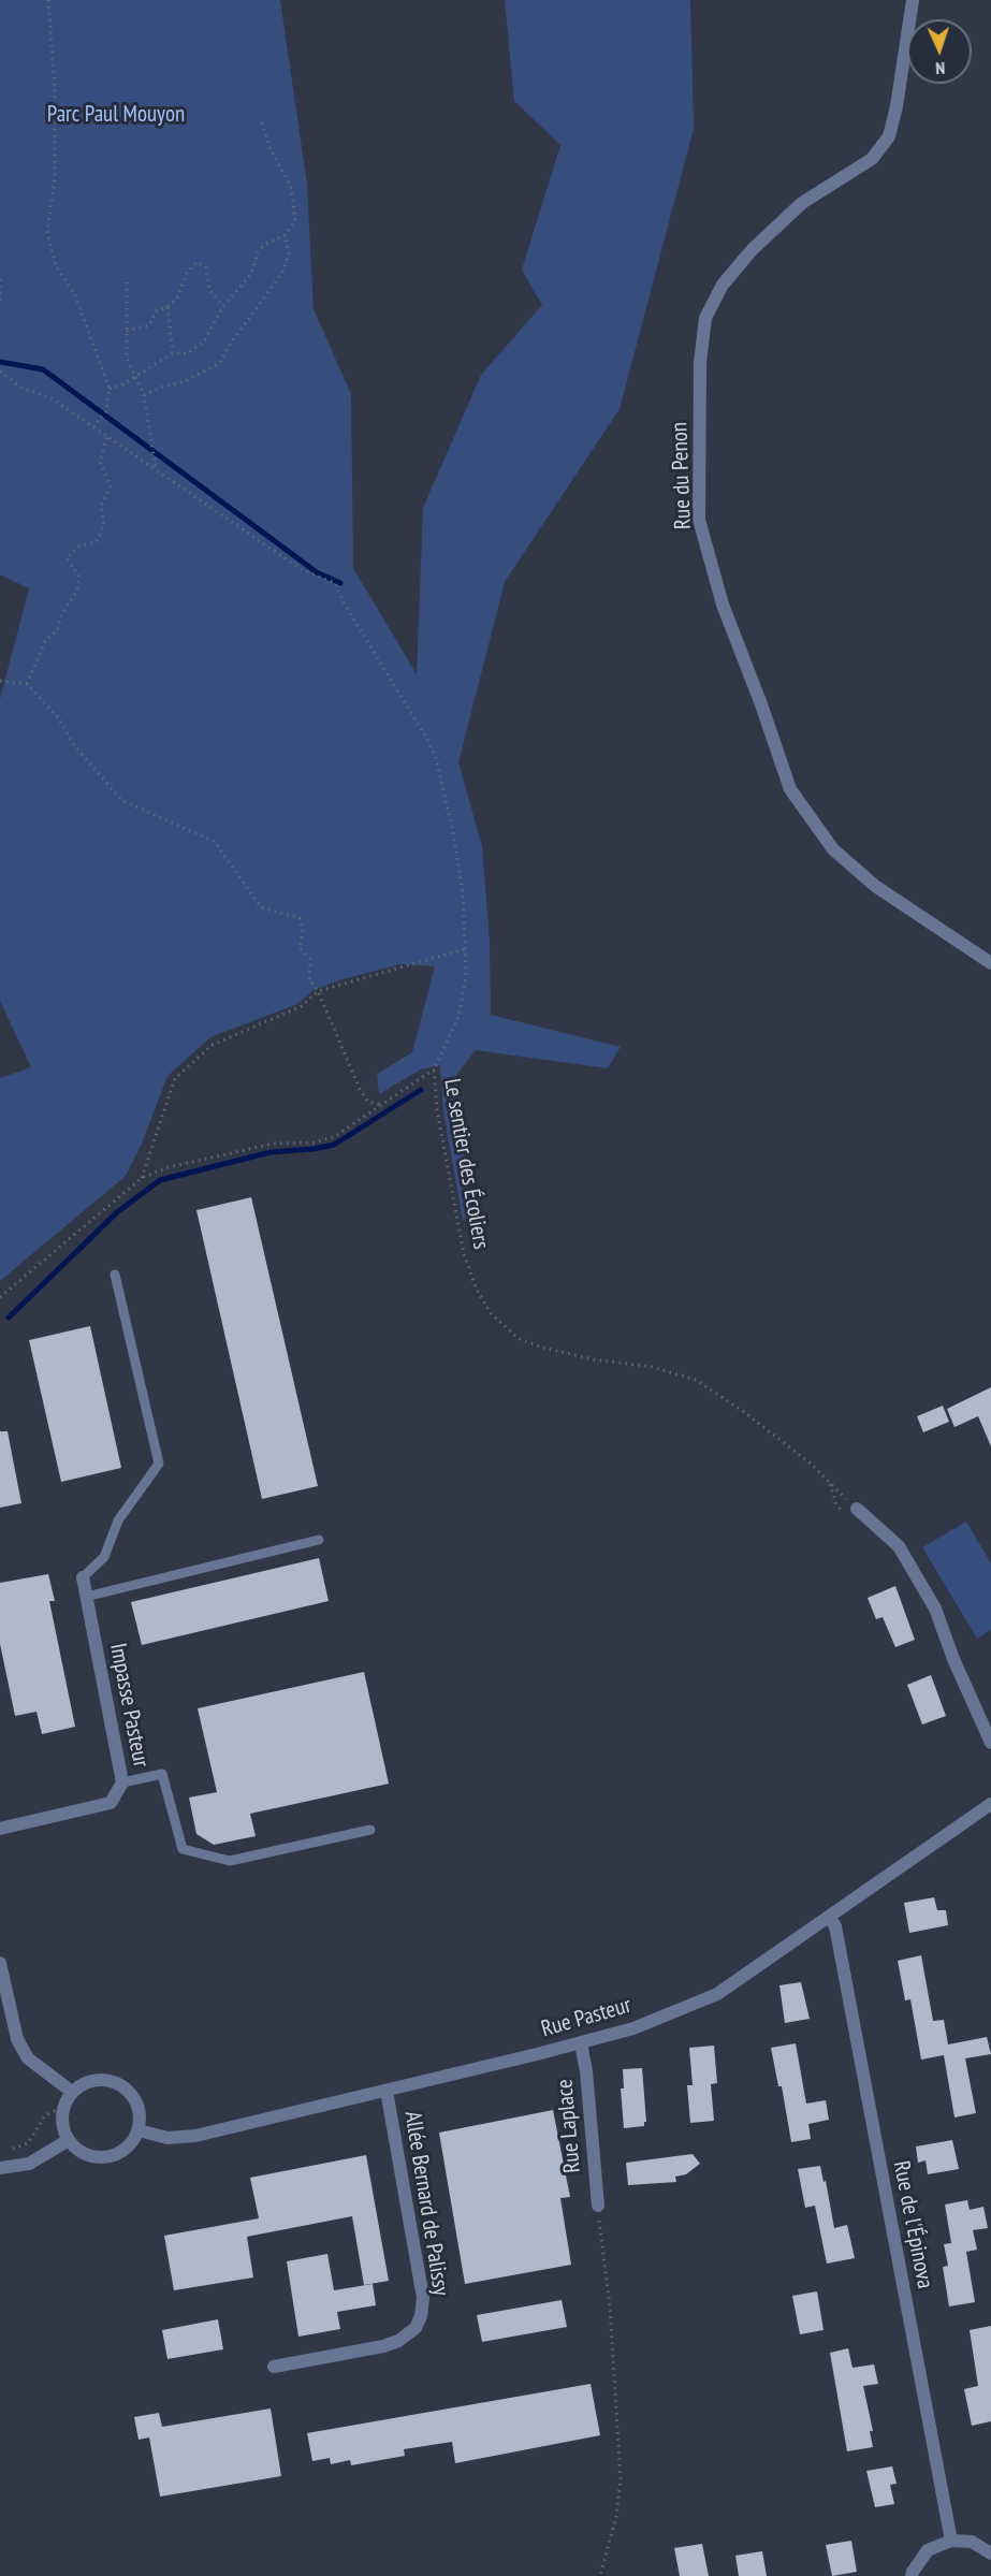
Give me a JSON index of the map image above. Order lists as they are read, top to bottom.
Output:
{
  "streets": {
    "street": [
      "Rue du Penon",
      "Impasse Pasteur",
      "Rue Pasteur",
      "Rue Laplace",
      "Allée Bernard de Palissy",
      "Rue de l'Épinova"
    ],
    "path": ["Le sentier des Écoliers"]
  },
  "crossings": [
    ["Rue Pasteur", "Rue Laplace"],
    ["Rue Pasteur", "Allée Bernard de Palissy"],
    ["Rue Pasteur", "Rue de l'Épinova"]
  ],
  "parks": ["Parc Paul Mouyon"],
  "north": "bottom"
}
